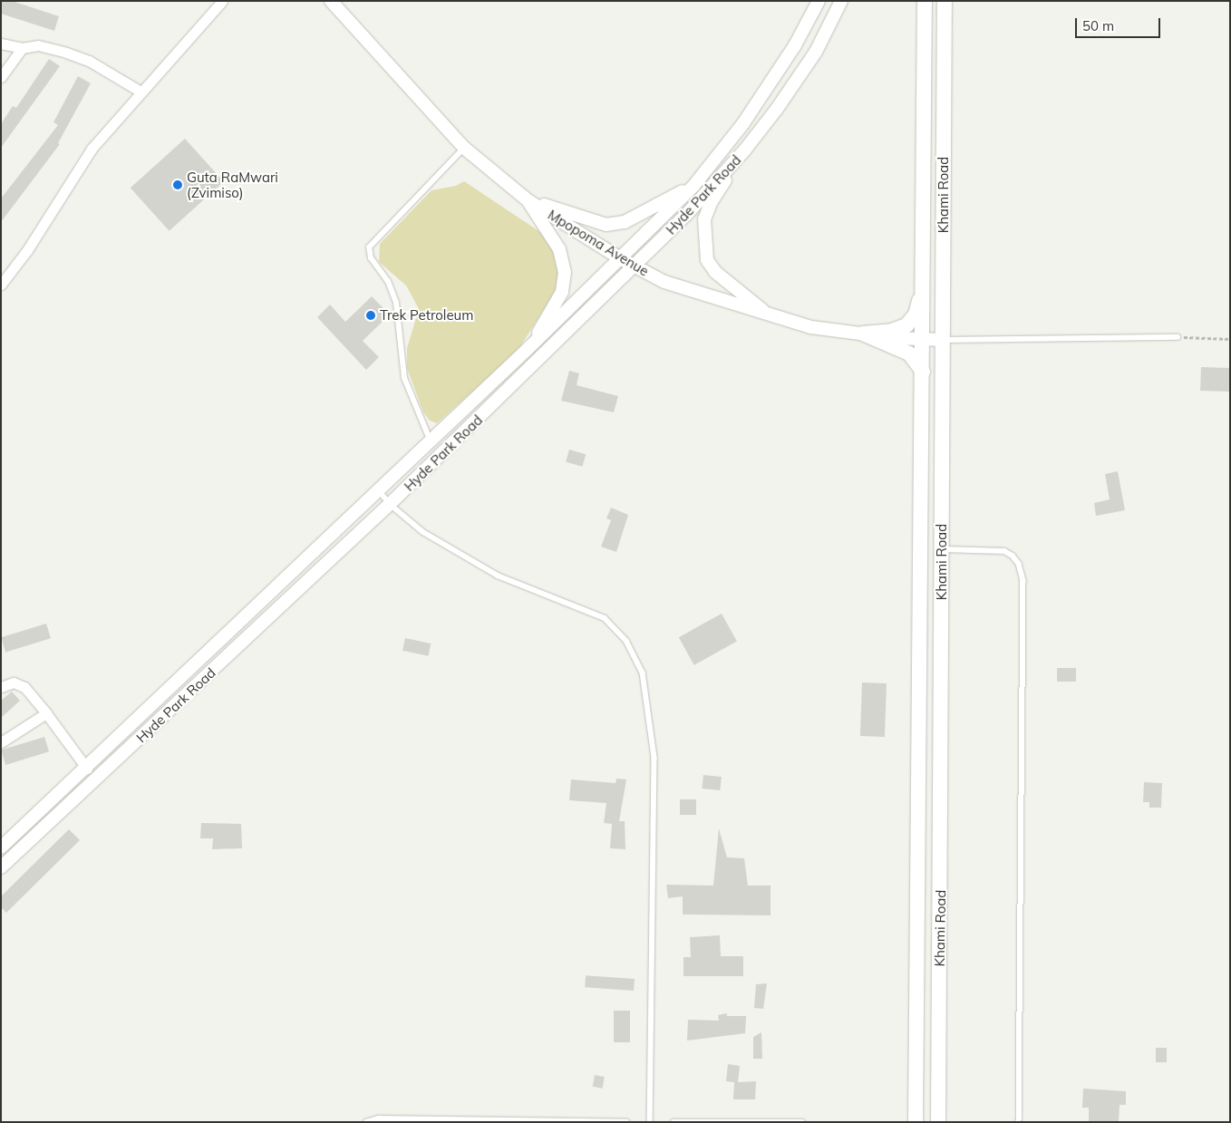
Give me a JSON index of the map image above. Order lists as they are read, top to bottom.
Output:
{
  "streets": {
    "main road": ["Khami Road"],
    "street": ["Hyde Park Road", "Mpopoma Avenue"]
  },
  "crossings": [
    ["Hyde Park Road", "Mpopoma Avenue"],
    ["Khami Road", "Mpopoma Avenue"]
  ],
  "places": ["Guta RaMwari (Zvimiso)", "Trek Petroleum"],
  "scale_bar": "50 m"
}
